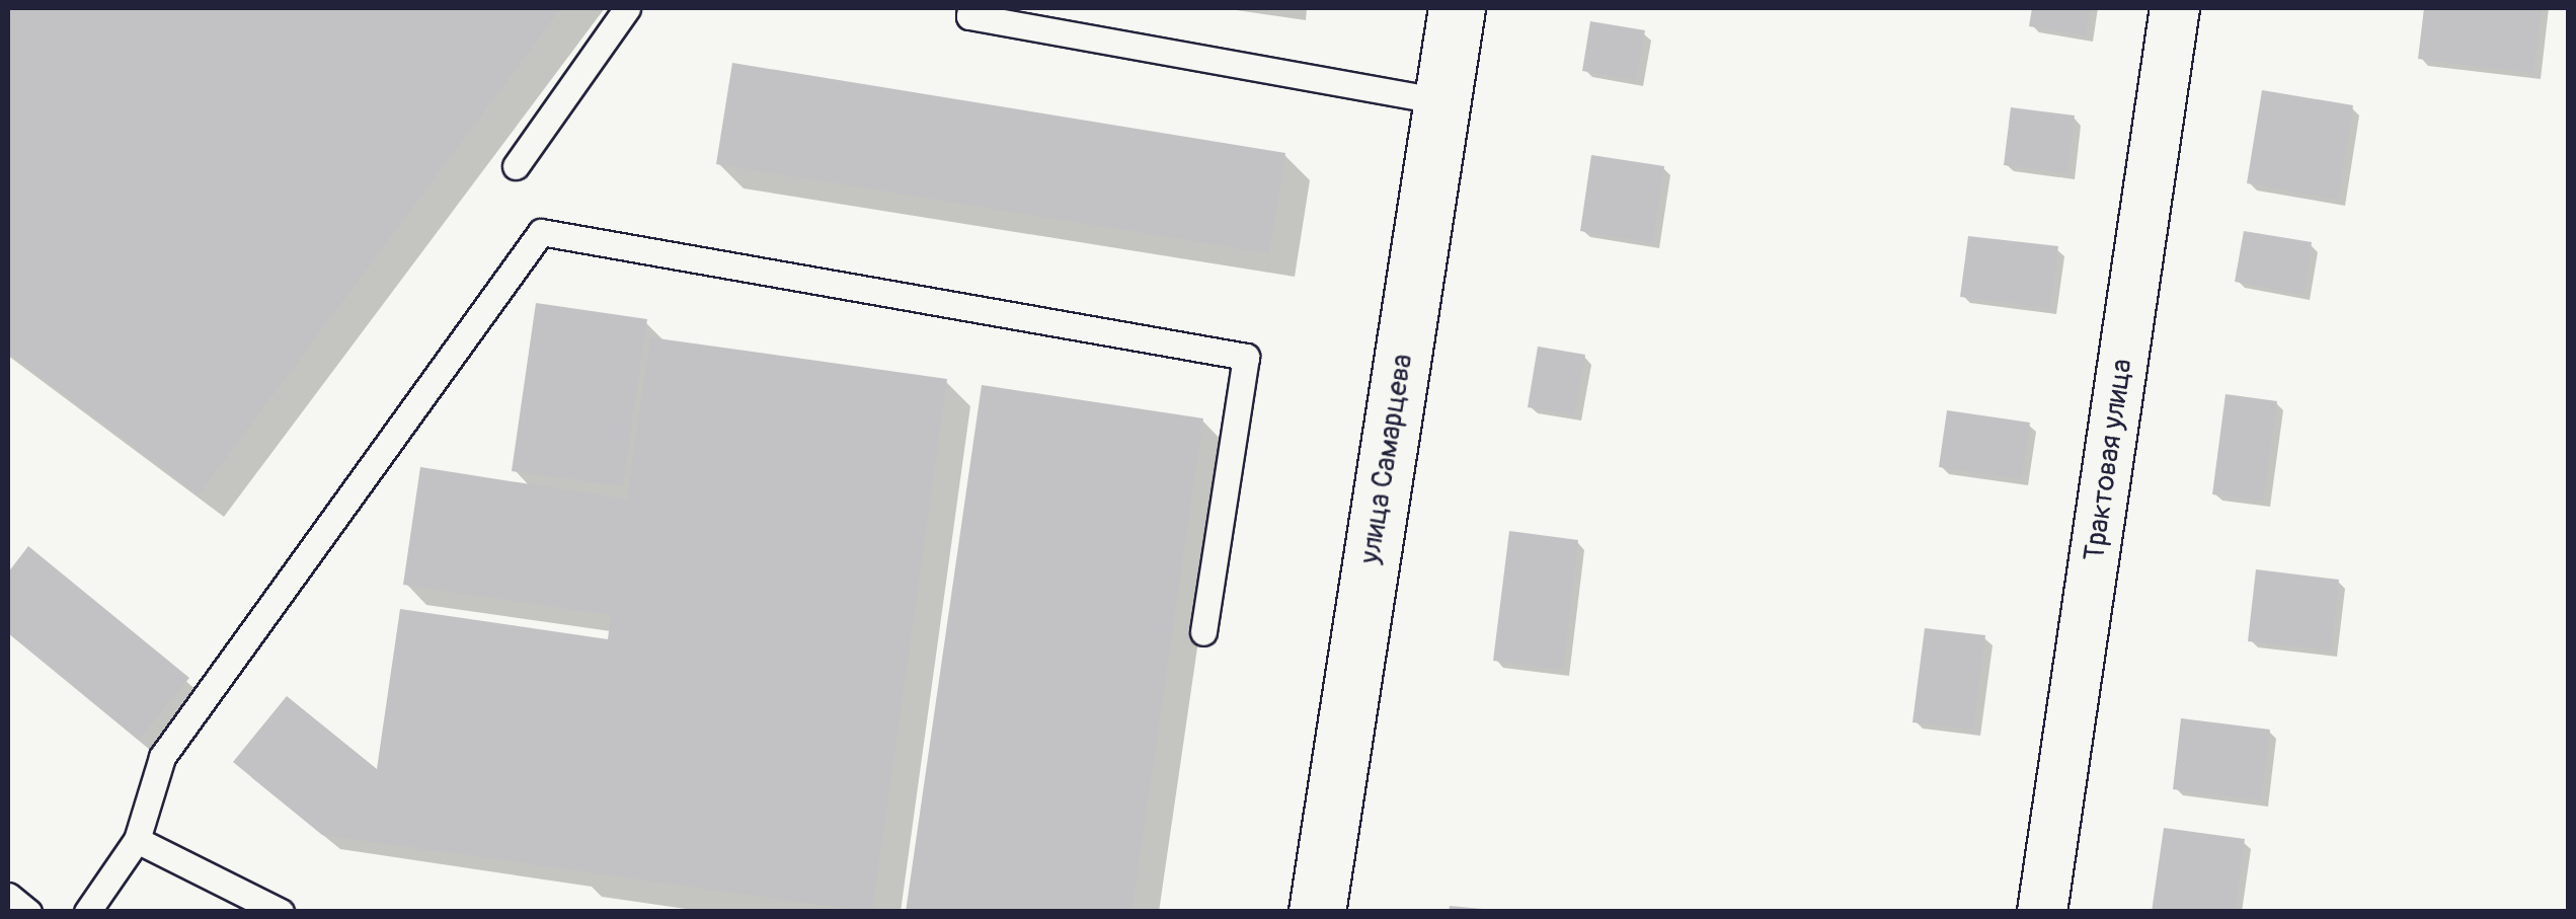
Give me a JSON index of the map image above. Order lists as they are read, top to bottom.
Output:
{
  "streets": {
    "street": ["улица Самарцева", "Трактовая улица"]
  }
}
